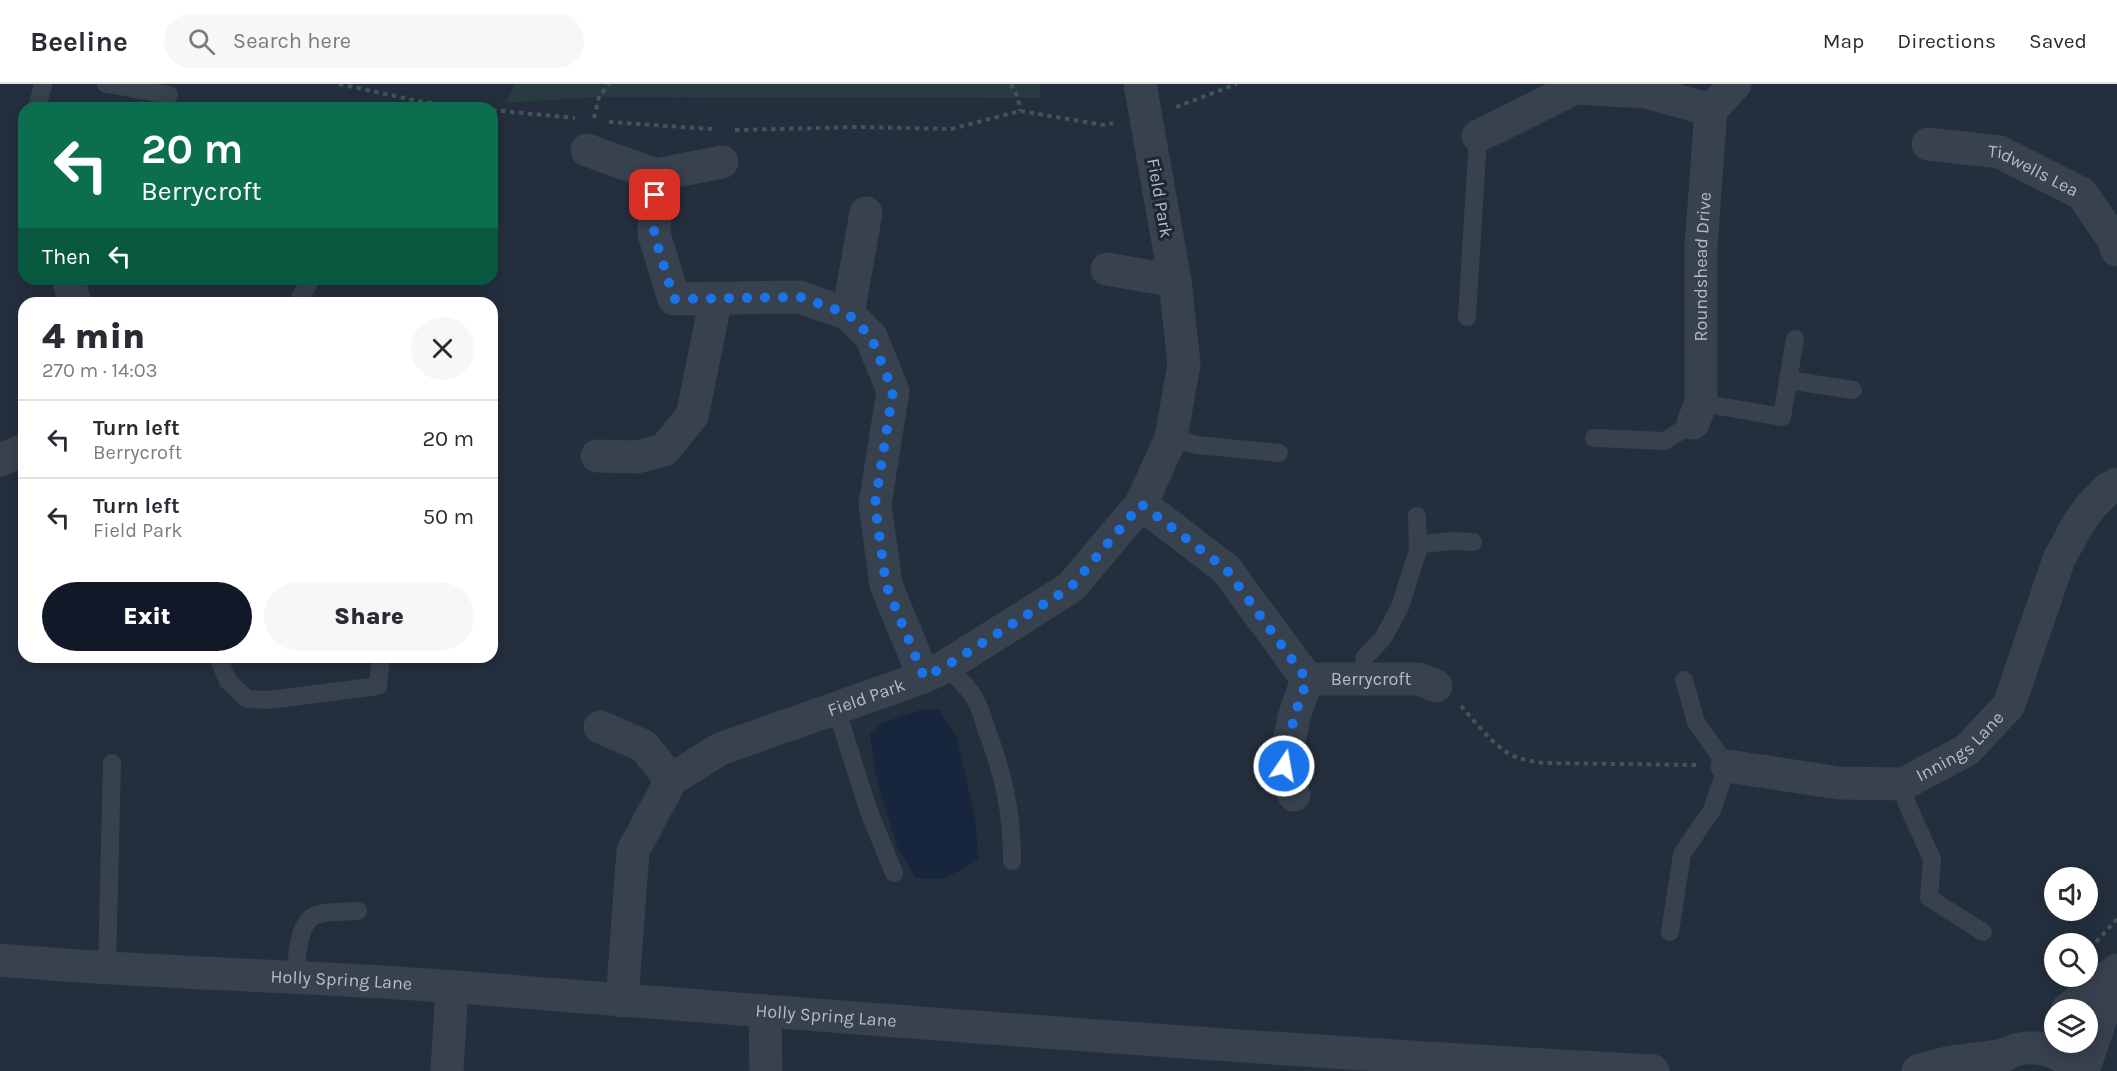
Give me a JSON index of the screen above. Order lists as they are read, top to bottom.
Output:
{
  "streets": {
    "street": [
      "Tidwells Lea",
      "Field Park",
      "Roundshead Drive",
      "Berrycroft",
      "Innings Lane",
      "Holly Spring Lane"
    ]
  },
  "crossings": [
    ["Field Park", "Berrycroft"],
    ["Field Park", "Holly Spring Lane"]
  ],
  "page": {
    "header": "Beeline",
    "search": "Search here",
    "nav": ["Map", "Directions", "Saved"],
    "turn": ["20 m", "Berrycroft"],
    "then": "Then",
    "heading": ["4 min", "270 m · 14:03"],
    "list": [
      {
        "name": "Turn left",
        "note": "Berrycroft",
        "value": "20 m"
      },
      {
        "name": "Turn left",
        "note": "Field Park",
        "value": "50 m"
      }
    ],
    "buttons": ["Exit", "Share"]
  }
}
